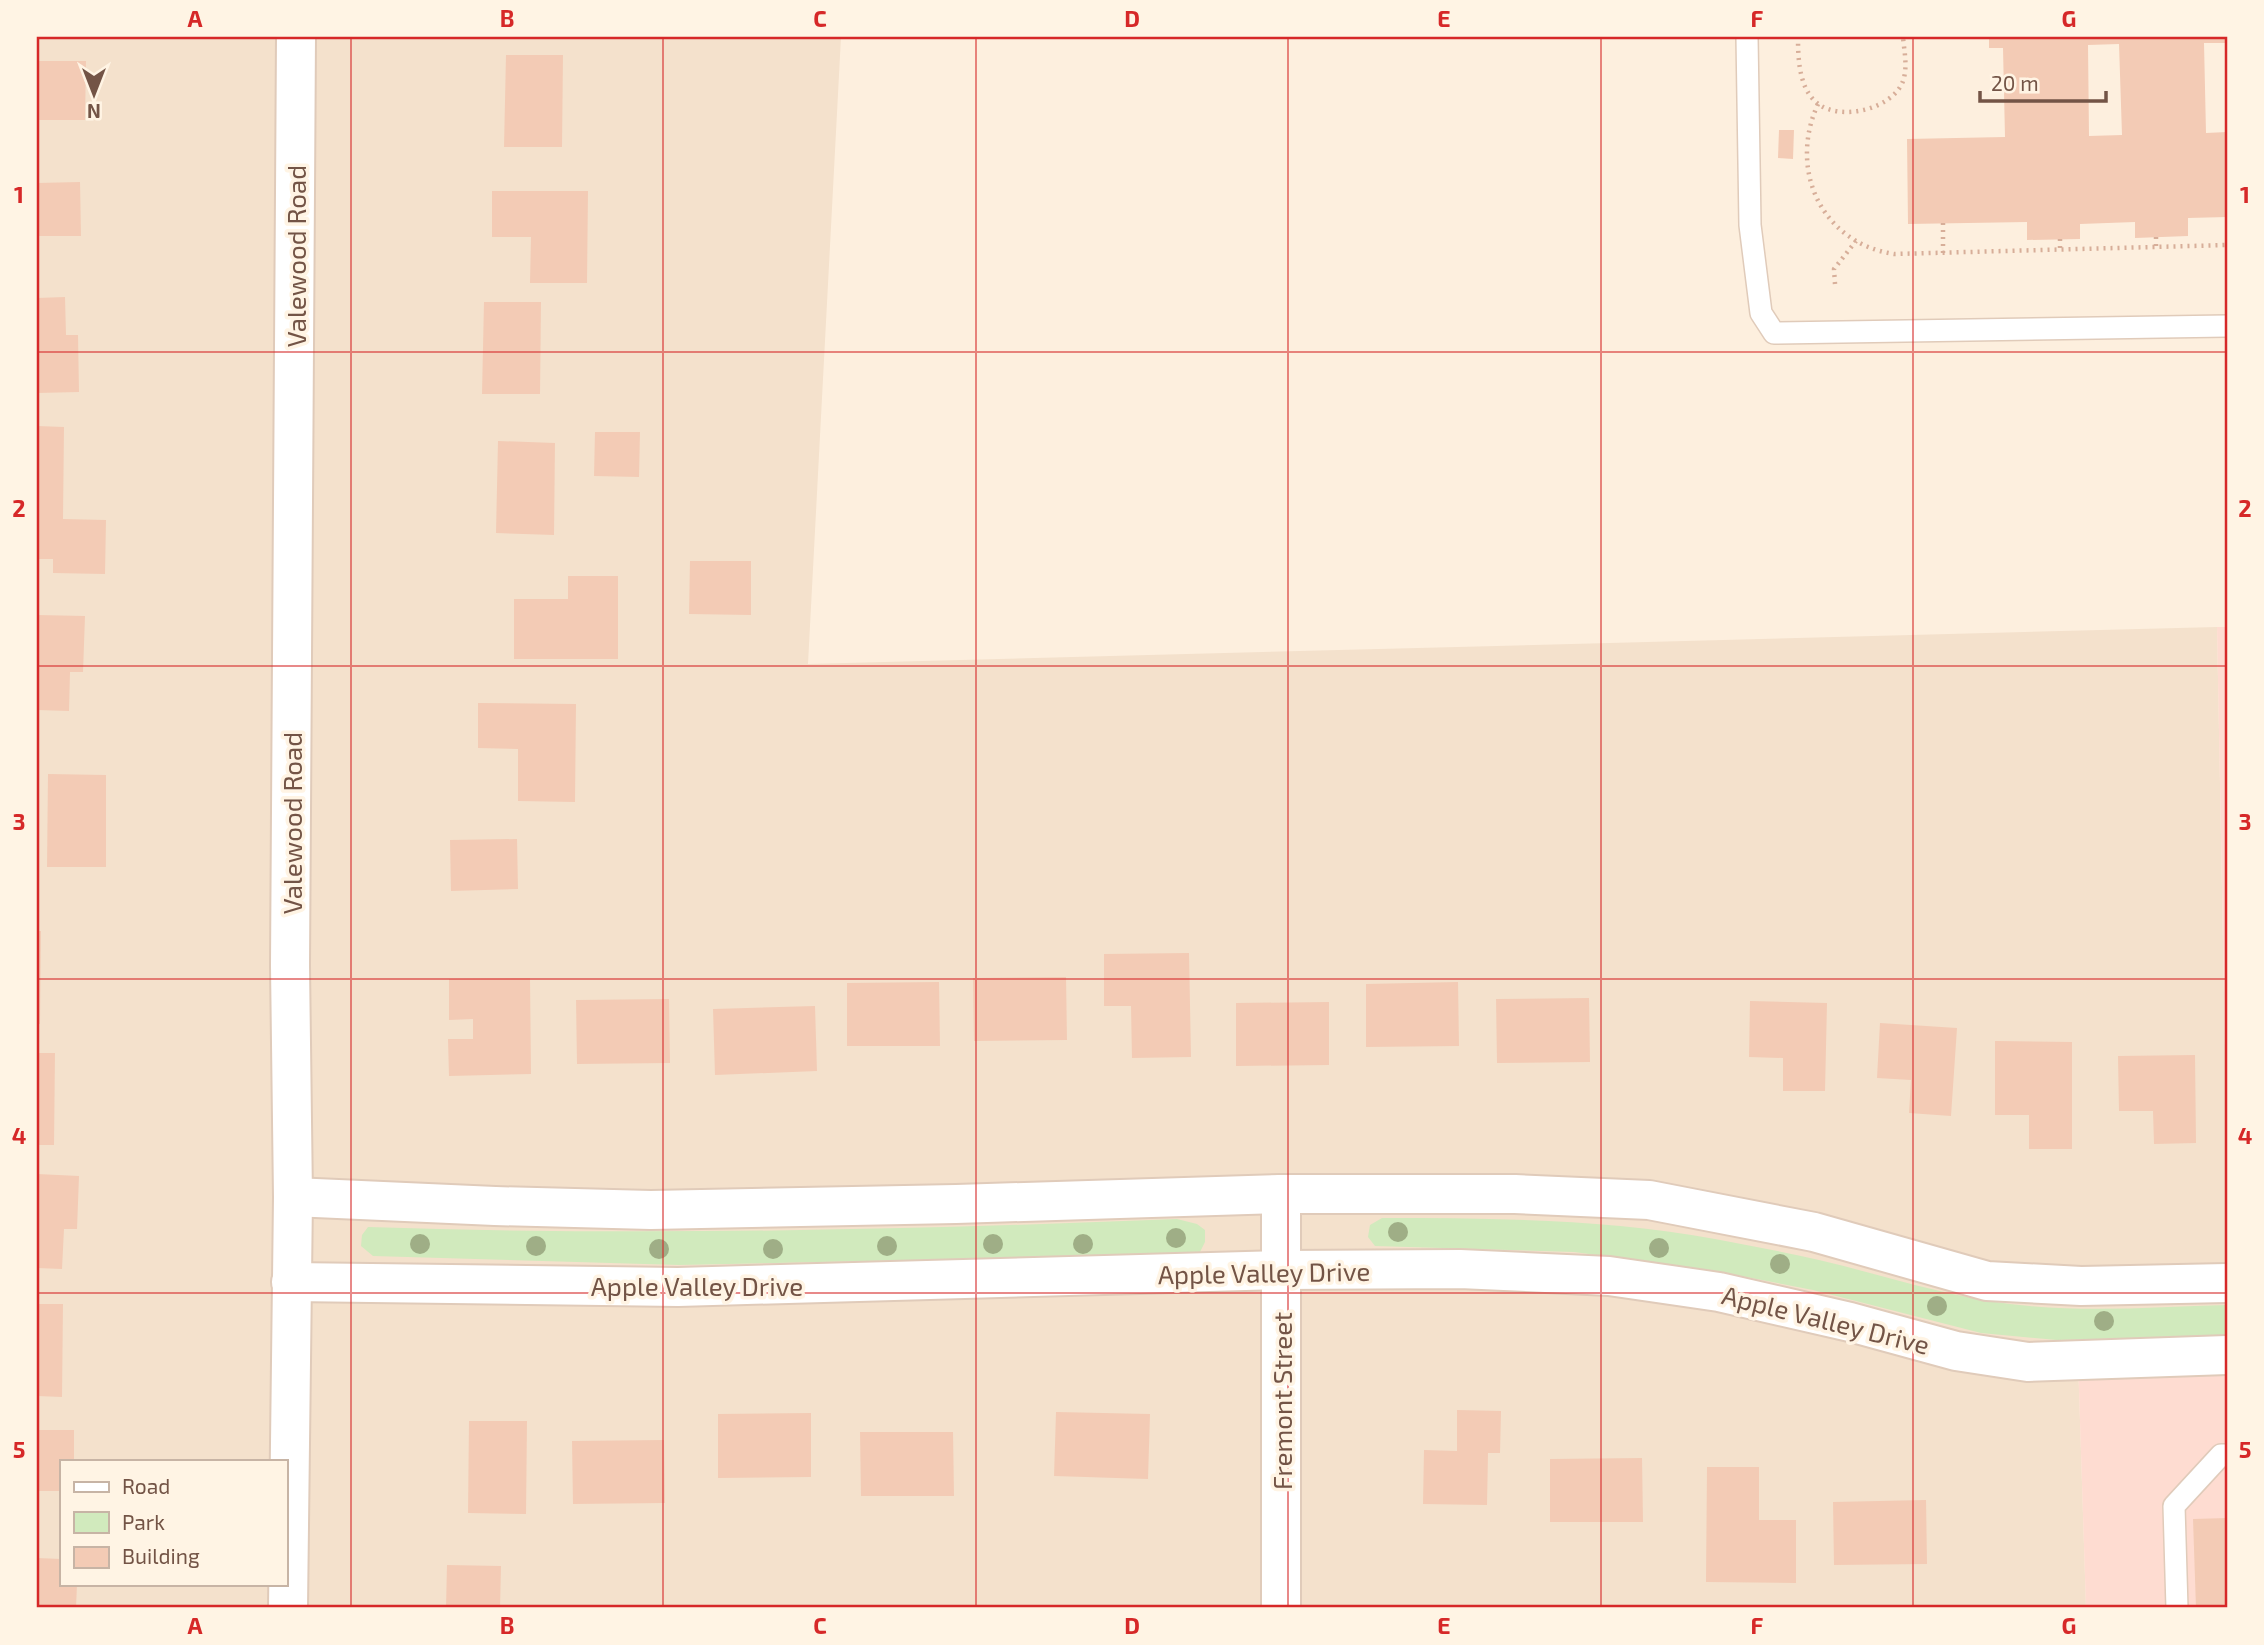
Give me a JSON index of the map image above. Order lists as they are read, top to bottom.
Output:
{
  "streets": {
    "street": ["Valewood Road", "Apple Valley Drive", "Fremont Street"]
  },
  "crossings": [
    ["Valewood Road", "Apple Valley Drive"],
    ["Apple Valley Drive", "Fremont Street"]
  ],
  "legend": ["Road", "Park", "Building"],
  "scale_bar": "20 m",
  "north": "bottom",
  "grid": {
    "columns": [
      "A",
      "B",
      "C",
      "D",
      "E",
      "F",
      "G"
    ],
    "rows": [
      "1",
      "2",
      "3",
      "4",
      "5"
    ]
  }
}
